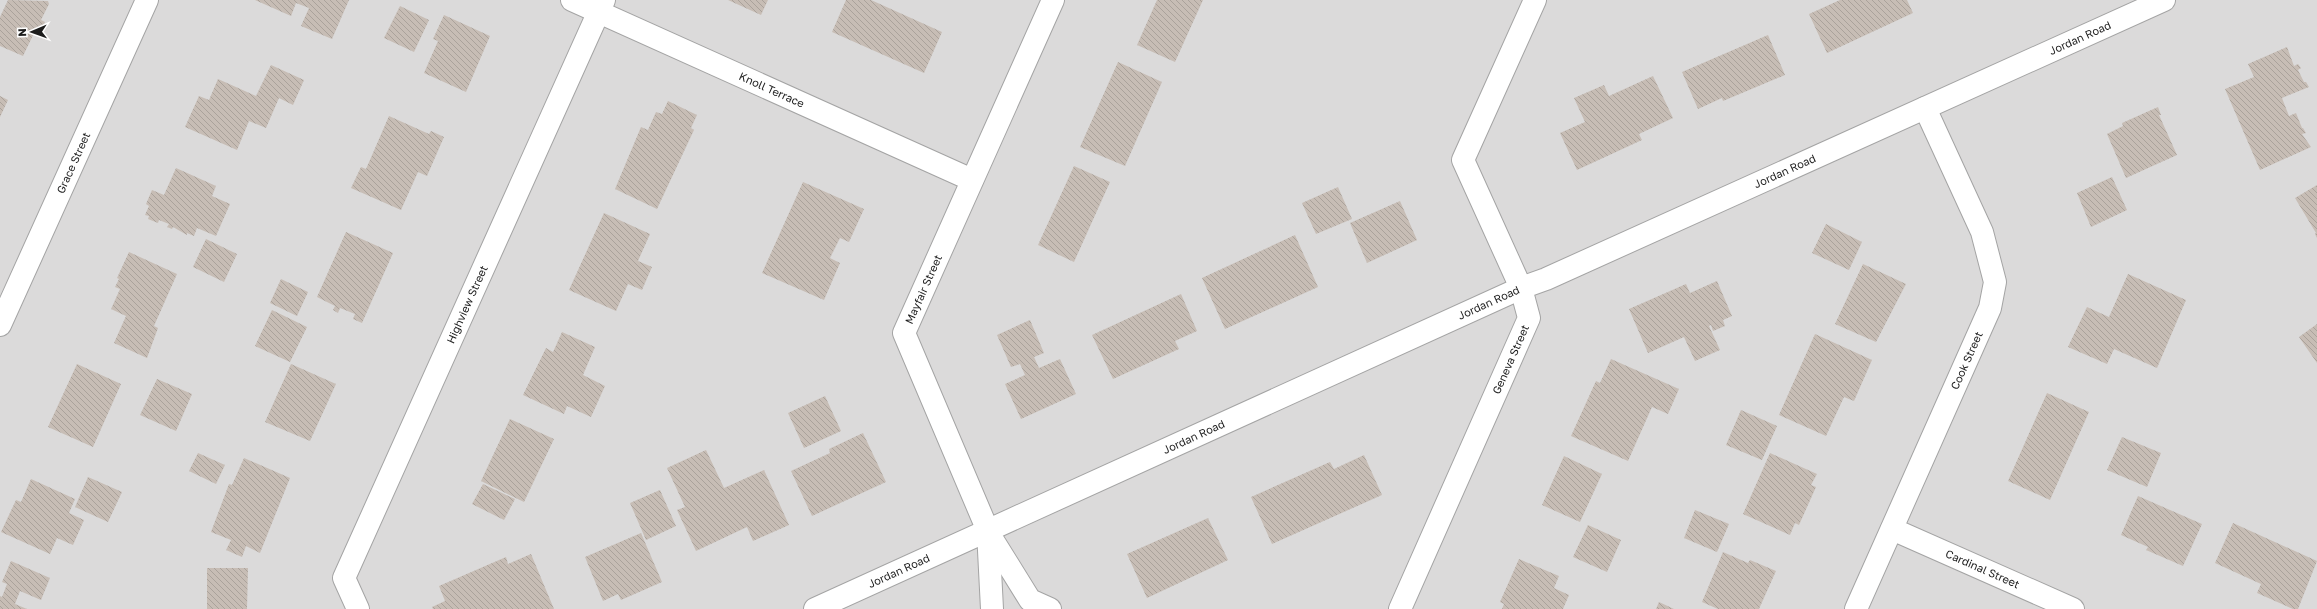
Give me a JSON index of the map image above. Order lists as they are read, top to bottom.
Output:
{
  "streets": {
    "street": [
      "Jordan Road",
      "Knoll Terrace",
      "Grace Street",
      "Mayfair Street",
      "Highview Street",
      "Geneva Street",
      "Cook Street",
      "Cardinal Street"
    ]
  },
  "crossings": [
    ["Jordan Road", "Mayfair Street"],
    ["Jordan Road", "Geneva Street"],
    ["Jordan Road", "Cook Street"],
    ["Knoll Terrace", "Mayfair Street"],
    ["Knoll Terrace", "Highview Street"],
    ["Cook Street", "Cardinal Street"]
  ],
  "north": "left"
}
